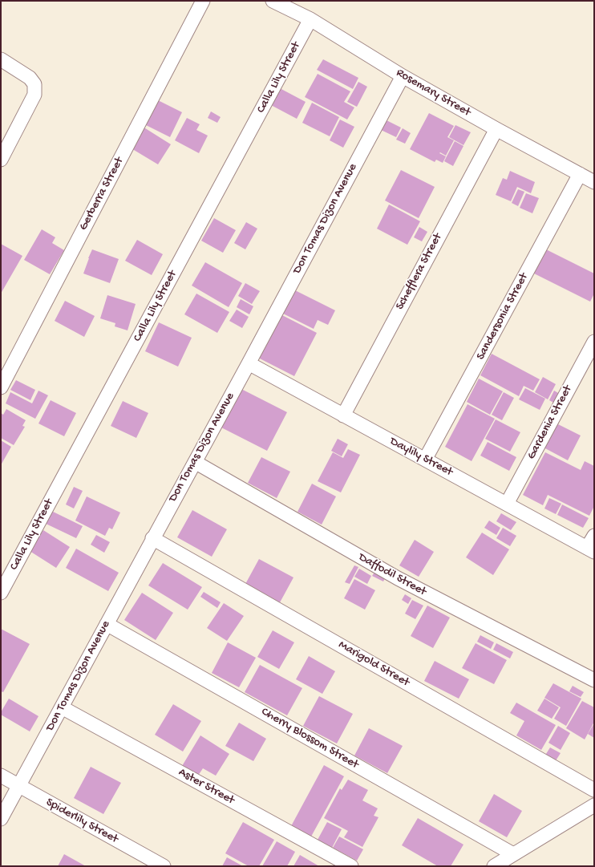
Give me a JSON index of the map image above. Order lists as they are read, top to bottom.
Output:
{
  "streets": {
    "street": [
      "Calla Lily Street",
      "Rosemary Street",
      "Gerberra Street",
      "Don Tomas Dizon Avenue",
      "Schefflera Street",
      "Sandersonia Street",
      "Gardenia Street",
      "Daylily Street",
      "Daffodil Street",
      "Marigold Street",
      "Cherry Blossom Street",
      "Aster Street",
      "Spiderlily Street"
    ]
  },
  "crossings": [
    ["Calla Lily Street", "Rosemary Street"],
    ["Rosemary Street", "Don Tomas Dizon Avenue"],
    ["Rosemary Street", "Schefflera Street"],
    ["Rosemary Street", "Sandersonia Street"],
    ["Don Tomas Dizon Avenue", "Daylily Street"],
    ["Don Tomas Dizon Avenue", "Daffodil Street"],
    ["Don Tomas Dizon Avenue", "Marigold Street"],
    ["Don Tomas Dizon Avenue", "Cherry Blossom Street"],
    ["Don Tomas Dizon Avenue", "Aster Street"],
    ["Don Tomas Dizon Avenue", "Spiderlily Street"],
    ["Schefflera Street", "Daylily Street"],
    ["Sandersonia Street", "Daylily Street"],
    ["Gardenia Street", "Daylily Street"]
  ]
}
